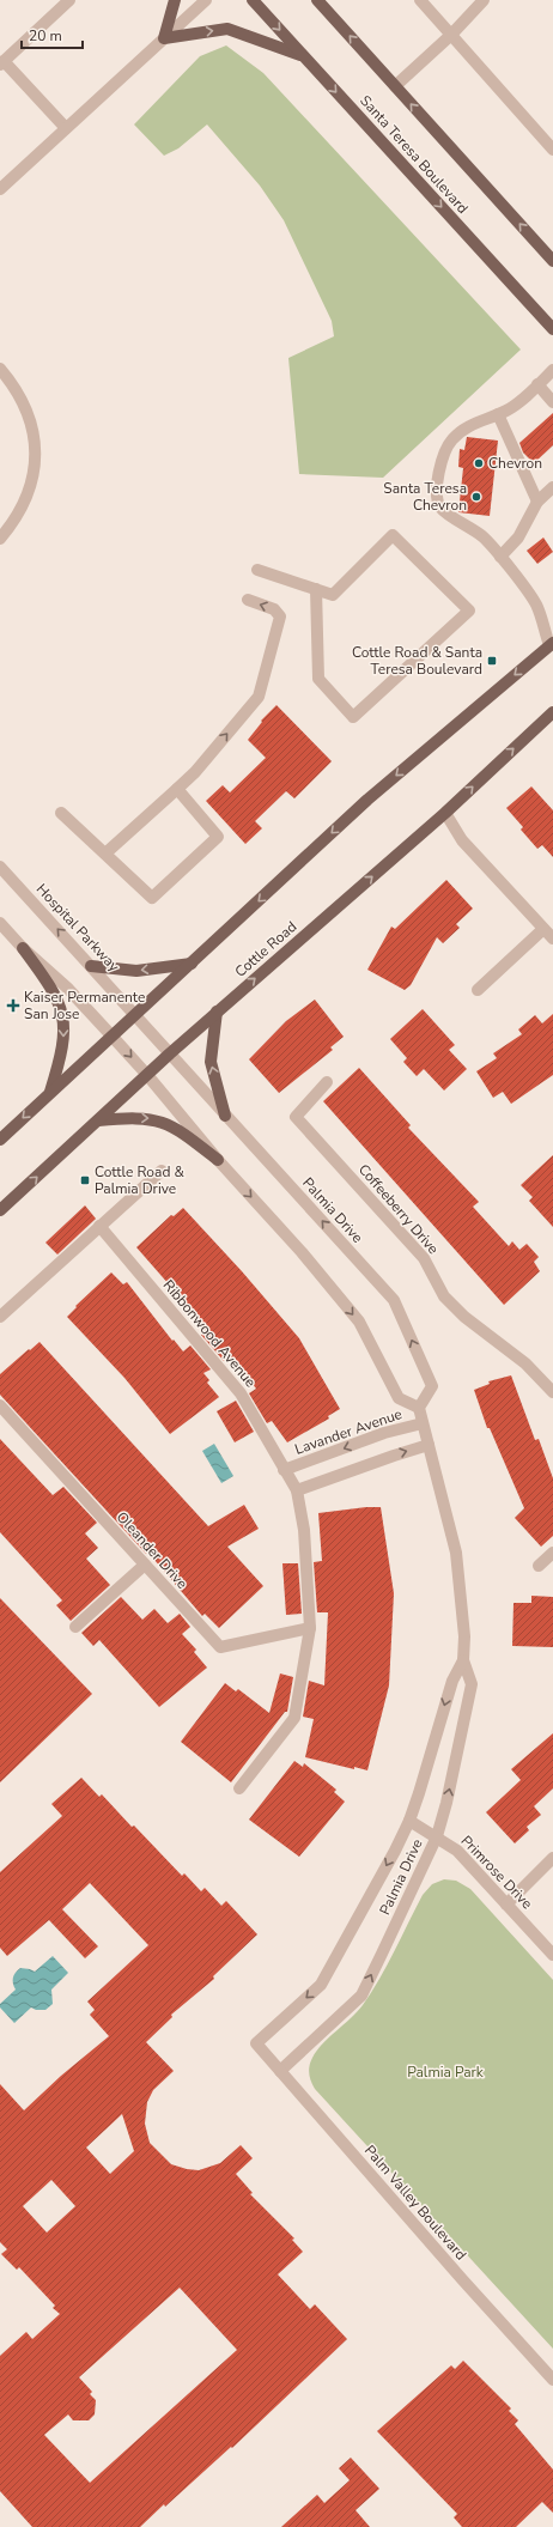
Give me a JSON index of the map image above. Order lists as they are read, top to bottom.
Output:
{
  "streets": {
    "main road": ["Santa Teresa Boulevard", "Cottle Road"],
    "street": [
      "Hospital Parkway",
      "Coffeeberry Drive",
      "Palmia Drive",
      "Ribbonwood Avenue",
      "Lavander Avenue",
      "Oleander Drive",
      "Primrose Drive",
      "Palm Valley Boulevard"
    ]
  },
  "crossings": [
    ["Hospital Parkway", "Cottle Road"],
    ["Hospital Parkway", "Palmia Drive"],
    ["Cottle Road", "Palmia Drive"],
    ["Palmia Drive", "Lavander Avenue"],
    ["Palmia Drive", "Primrose Drive"],
    ["Palmia Drive", "Palm Valley Boulevard"],
    ["Ribbonwood Avenue", "Lavander Avenue"],
    ["Ribbonwood Avenue", "Oleander Drive"]
  ],
  "parks": ["Palmia Park"],
  "places": {
    "other": ["Chevron", "Santa Teresa Chevron"],
    "transit": ["Cottle Road & Santa Teresa Boulevard", "Cottle Road & Palmia Drive"],
    "health": ["Kaiser Permanente San Jose"]
  },
  "scale_bar": "20 m"
}
